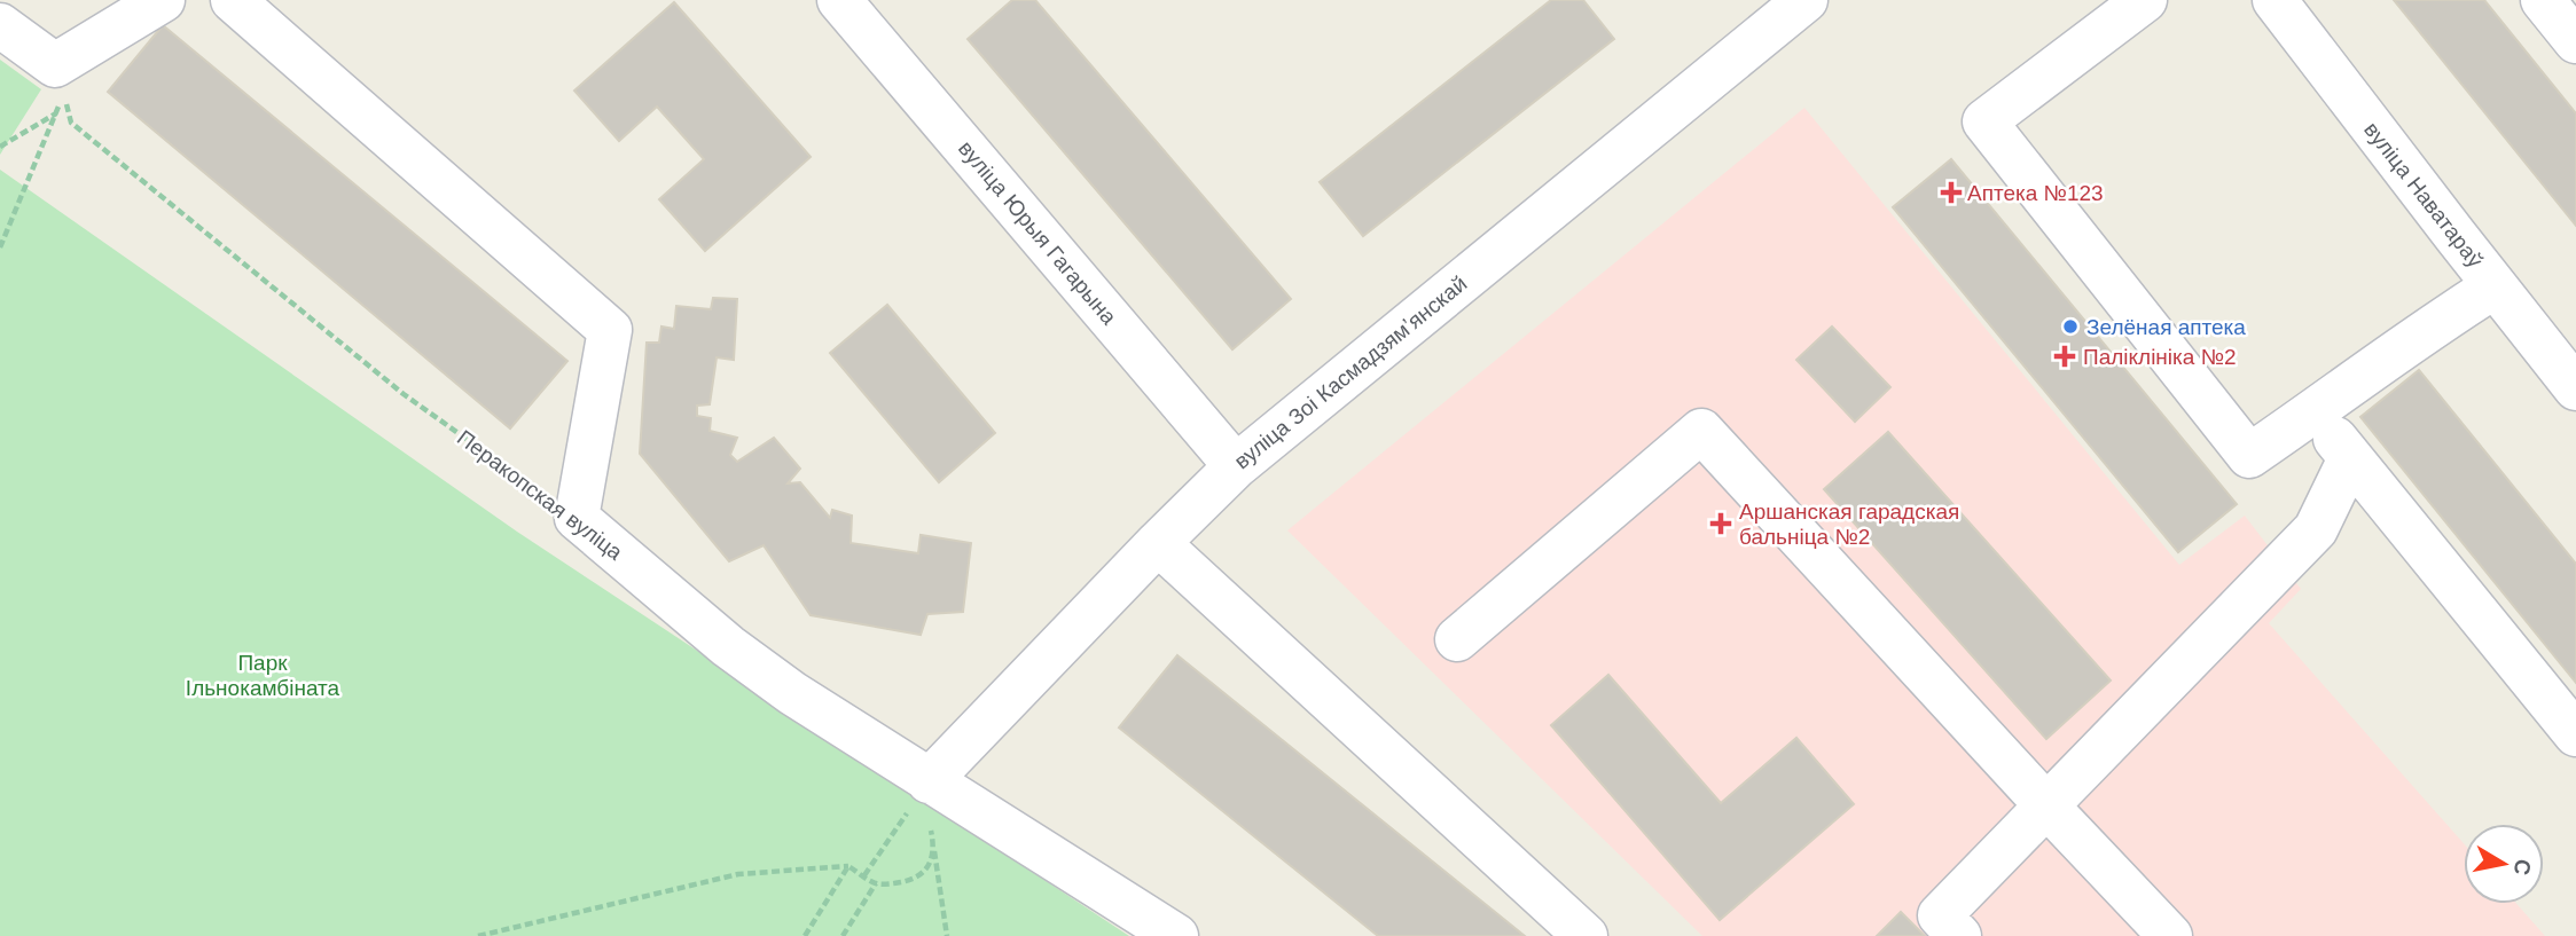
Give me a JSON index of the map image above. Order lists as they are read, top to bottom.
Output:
{
  "streets": {
    "street": [
      "вуліца Наватараў",
      "вуліца Юрыя Гагарына",
      "вуліца Зоі Касмадзямʼянскай",
      "Перакопская вуліца"
    ]
  },
  "crossings": [
    ["вуліца Юрыя Гагарына", "вуліца Зоі Касмадзямʼянскай"],
    ["вуліца Зоі Касмадзямʼянскай", "Перакопская вуліца"]
  ],
  "parks": ["Парк Ільнокамбіната"],
  "places": {
    "health": ["Аптека №123", "Паліклініка №2", "Аршанская гарадская бальніца №2"],
    "other": ["Зелёная аптека"]
  },
  "north": "right"
}
